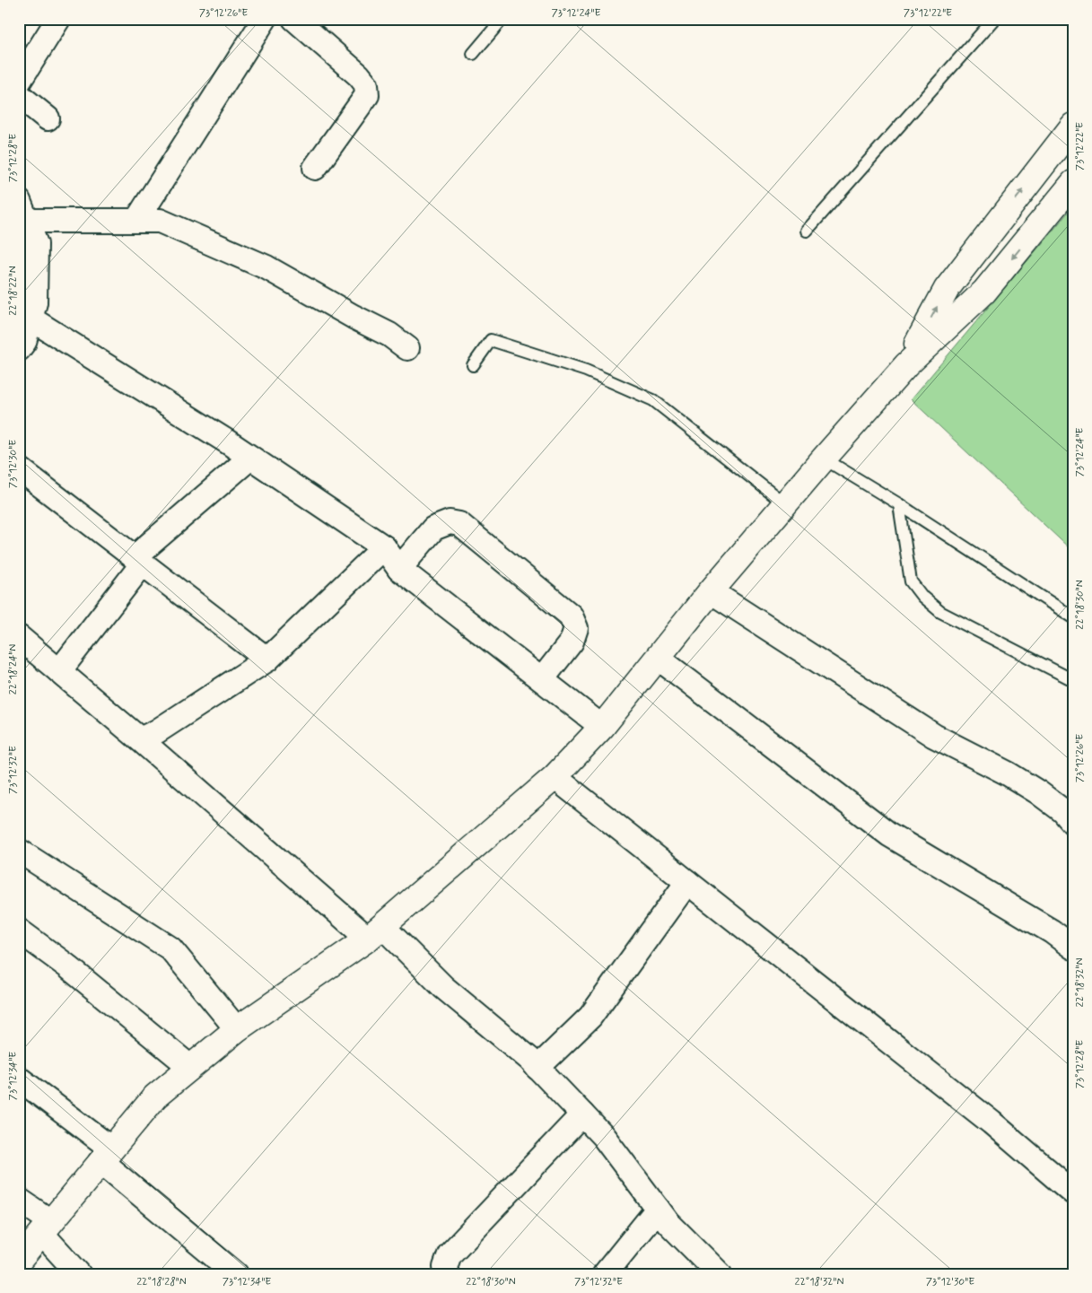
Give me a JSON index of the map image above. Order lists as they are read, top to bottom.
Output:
{
  "coordinates": [
    "73°12'26\"E",
    "73°12'24\"E",
    "73°12'22\"E",
    "73°12'28\"E",
    "22°18'22\"N",
    "73°12'30\"E",
    "22°18'30\"N",
    "22°18'24\"N",
    "73°12'32\"E",
    "22°18'32\"N",
    "73°12'34\"E",
    "22°18'28\"N"
  ]
}
